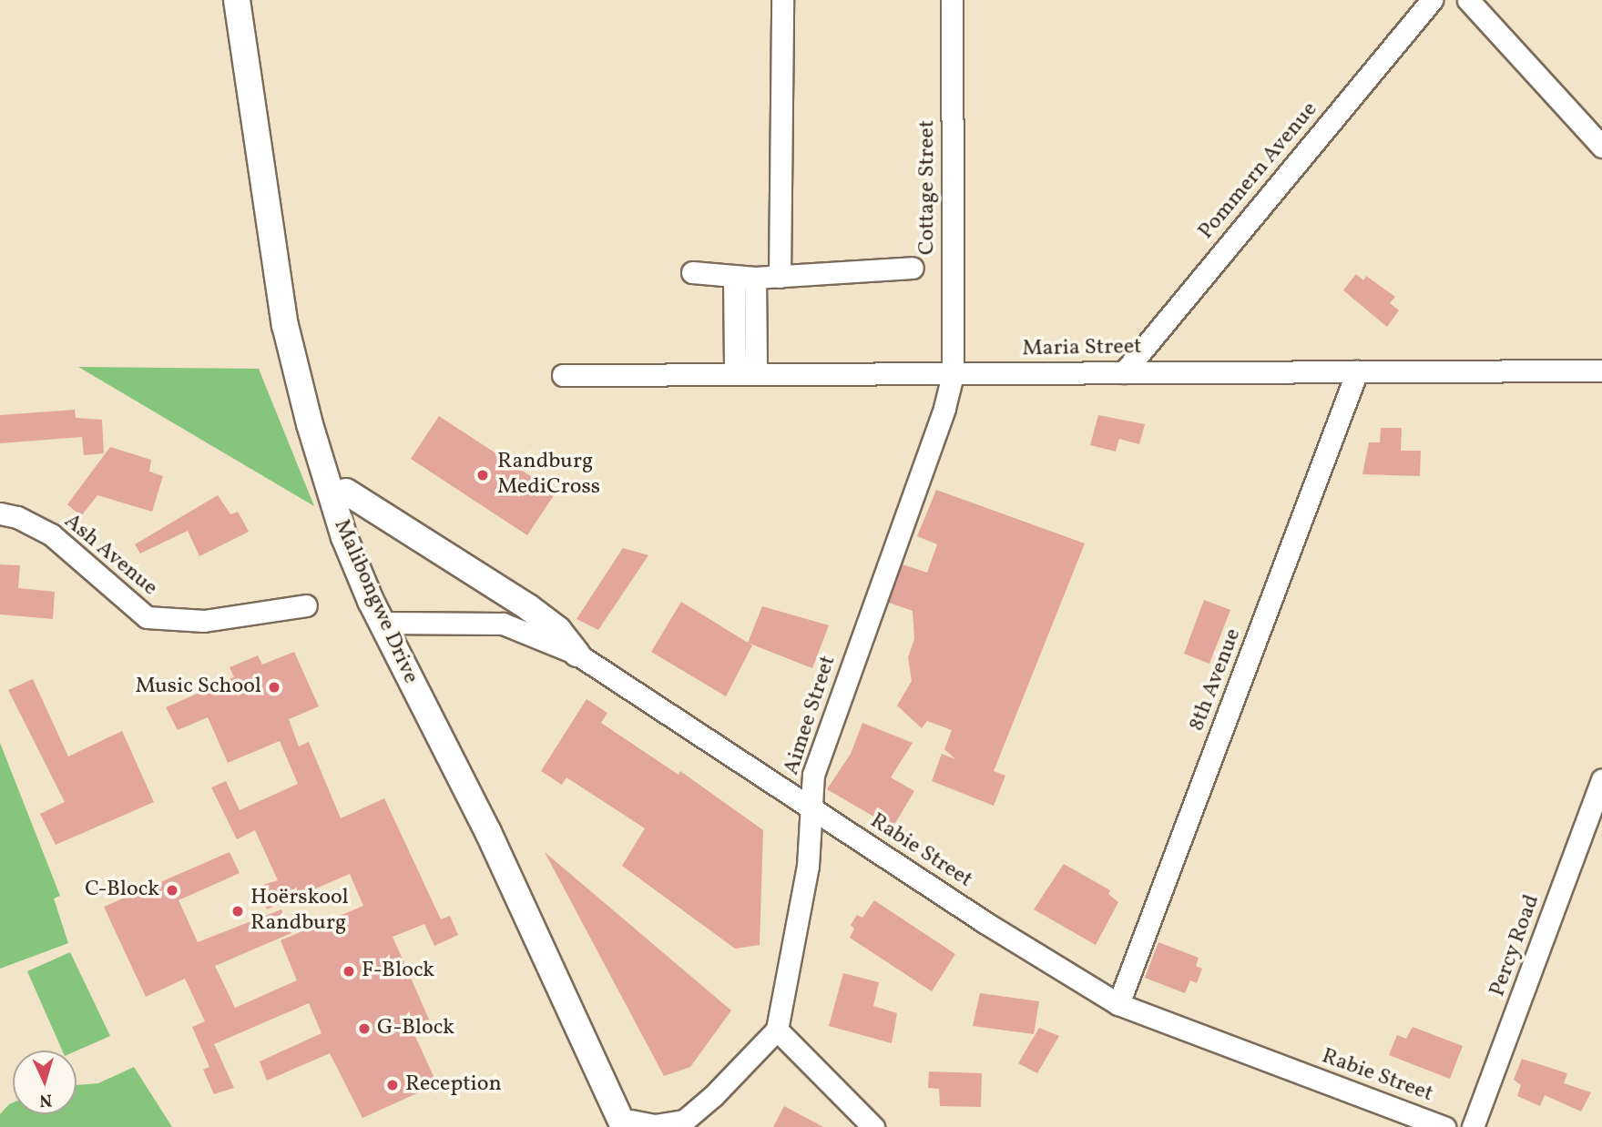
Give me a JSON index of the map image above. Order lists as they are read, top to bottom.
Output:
{
  "streets": {
    "main road": ["Malibongwe Drive"],
    "street": [
      "Pommern Avenue",
      "Cottage Street",
      "Maria Street",
      "Ash Avenue",
      "8th Avenue",
      "Aimee Street",
      "Rabie Street",
      "Percy Road"
    ]
  },
  "crossings": [
    ["Pommern Avenue", "Maria Street"],
    ["Cottage Street", "Maria Street"],
    ["Cottage Street", "Aimee Street"],
    ["Maria Street", "8th Avenue"],
    ["Maria Street", "Aimee Street"],
    ["Malibongwe Drive", "Rabie Street"],
    ["8th Avenue", "Rabie Street"],
    ["Aimee Street", "Rabie Street"]
  ],
  "places": [
    "Randburg MediCross",
    "Music School",
    "C-Block",
    "Hoërskool Randburg",
    "F-Block",
    "G-Block",
    "Reception"
  ],
  "north": "bottom"
}
